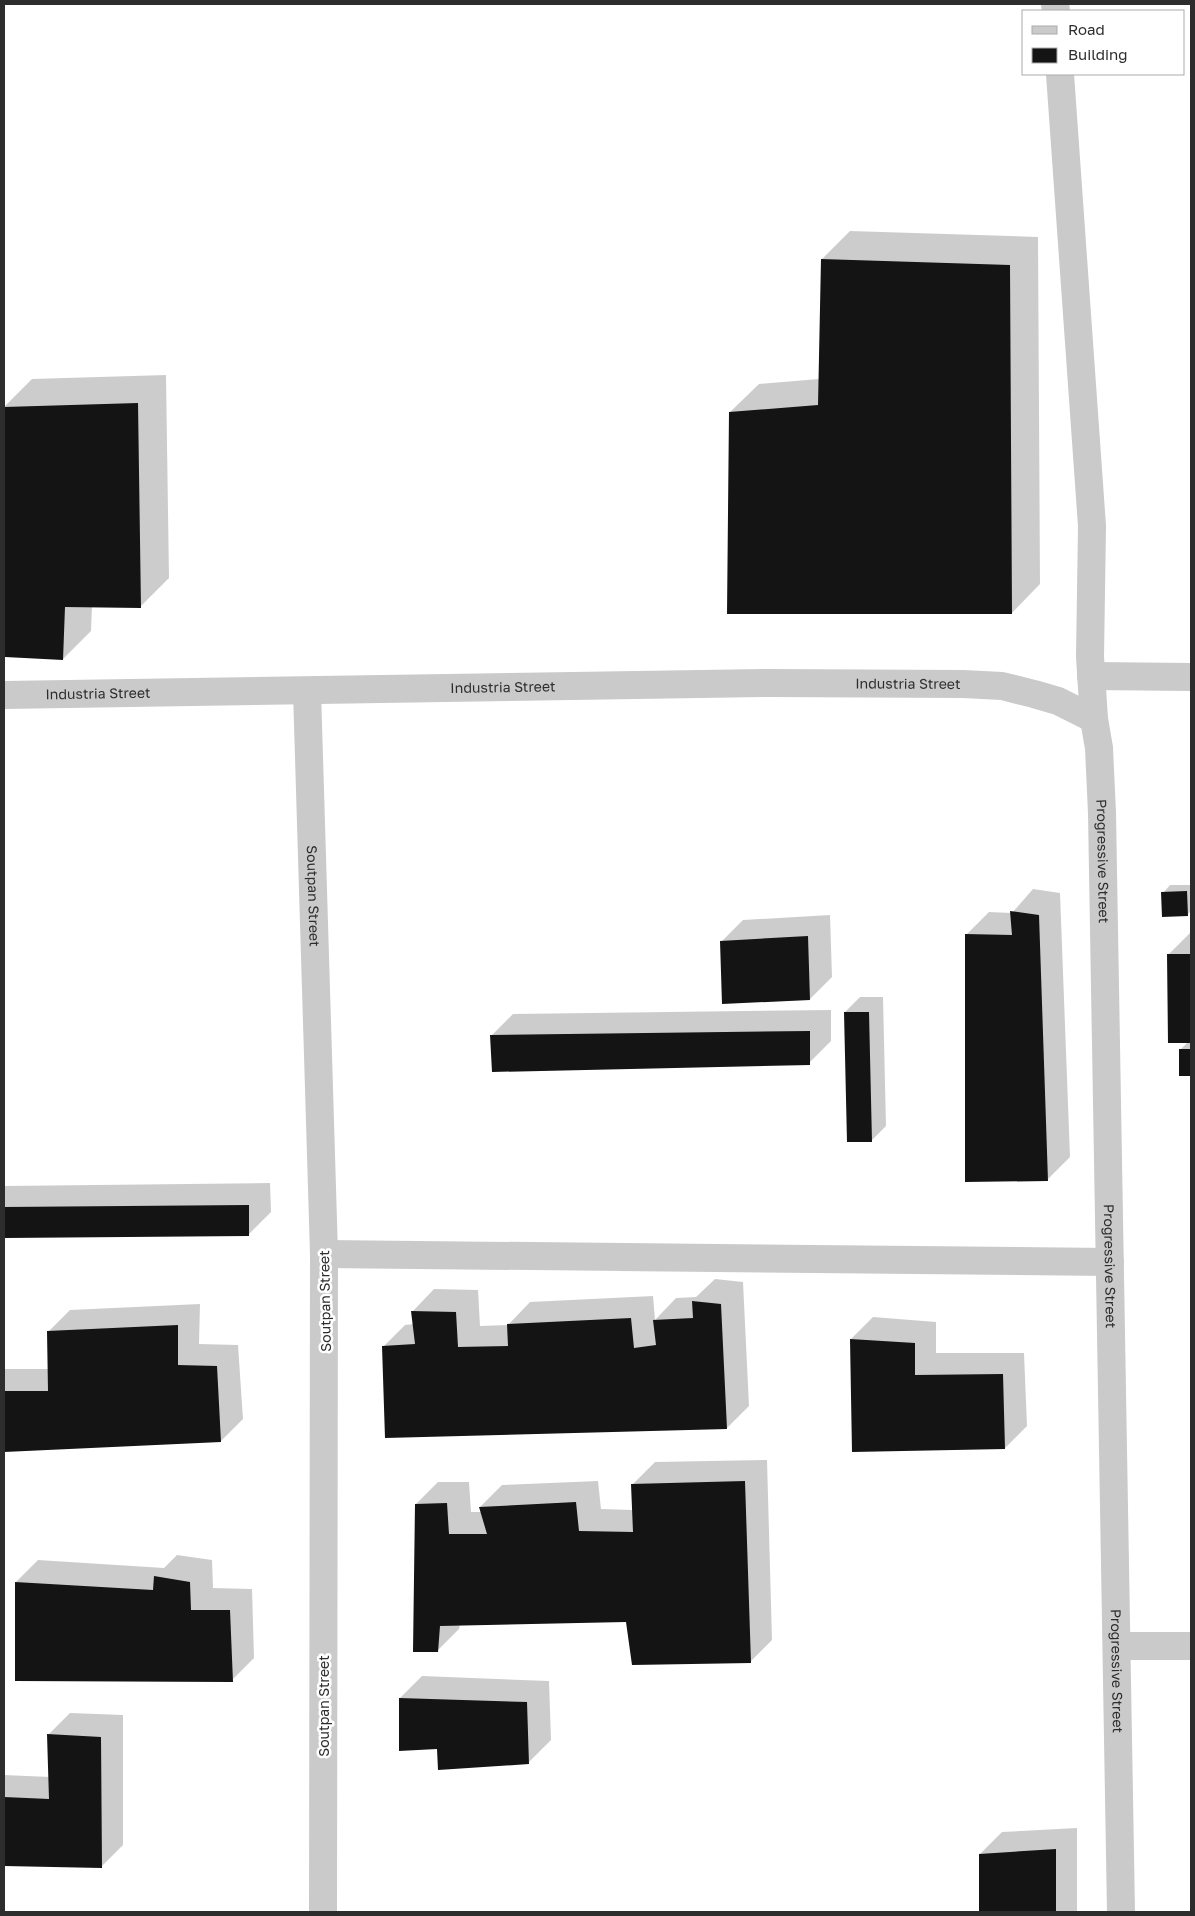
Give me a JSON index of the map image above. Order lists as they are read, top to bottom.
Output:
{
  "streets": {
    "street": ["Industria Street", "Progressive Street", "Soutpan Street"]
  },
  "crossings": [
    ["Industria Street", "Progressive Street"],
    ["Industria Street", "Soutpan Street"]
  ],
  "legend": ["Road", "Building"]
}
